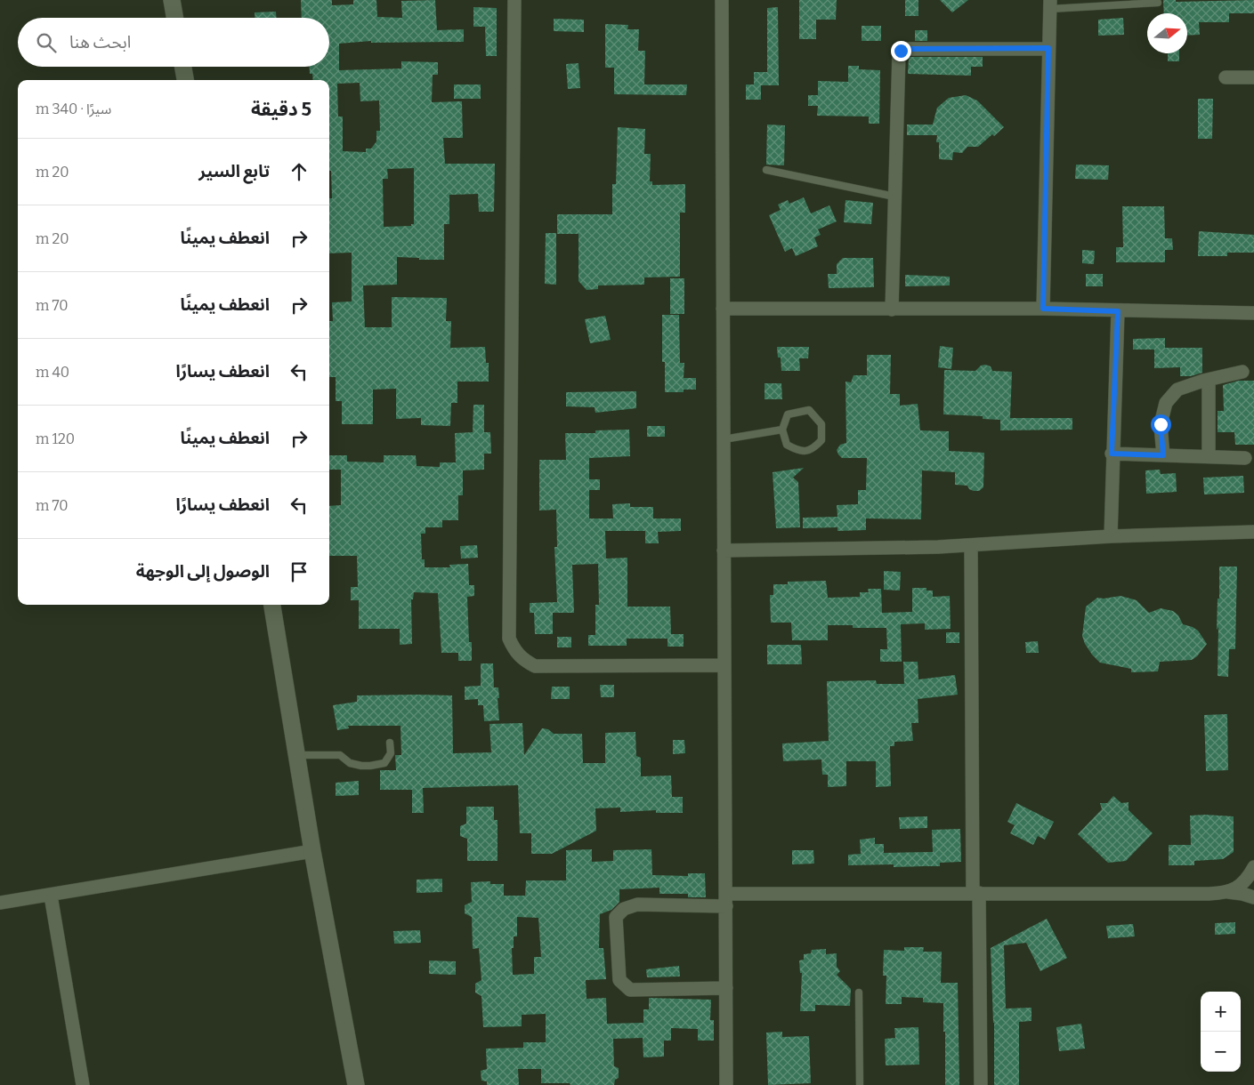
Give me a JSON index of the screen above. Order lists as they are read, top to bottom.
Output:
{
  "north": "right",
  "page": {
    "search": "ابحث هنا",
    "heading": ["5 دقيقة", "سيرًا · 340 m"],
    "list": [
      ["تابع السير", "20 m"],
      ["انعطف يمينًا", "20 m"],
      ["انعطف يمينًا", "70 m"],
      ["انعطف يسارًا", "40 m"],
      ["انعطف يمينًا", "120 m"],
      ["انعطف يسارًا", "70 m"],
      "الوصول إلى الوجهة"
    ],
    "map_buttons": ["+", "−"]
  }
}
